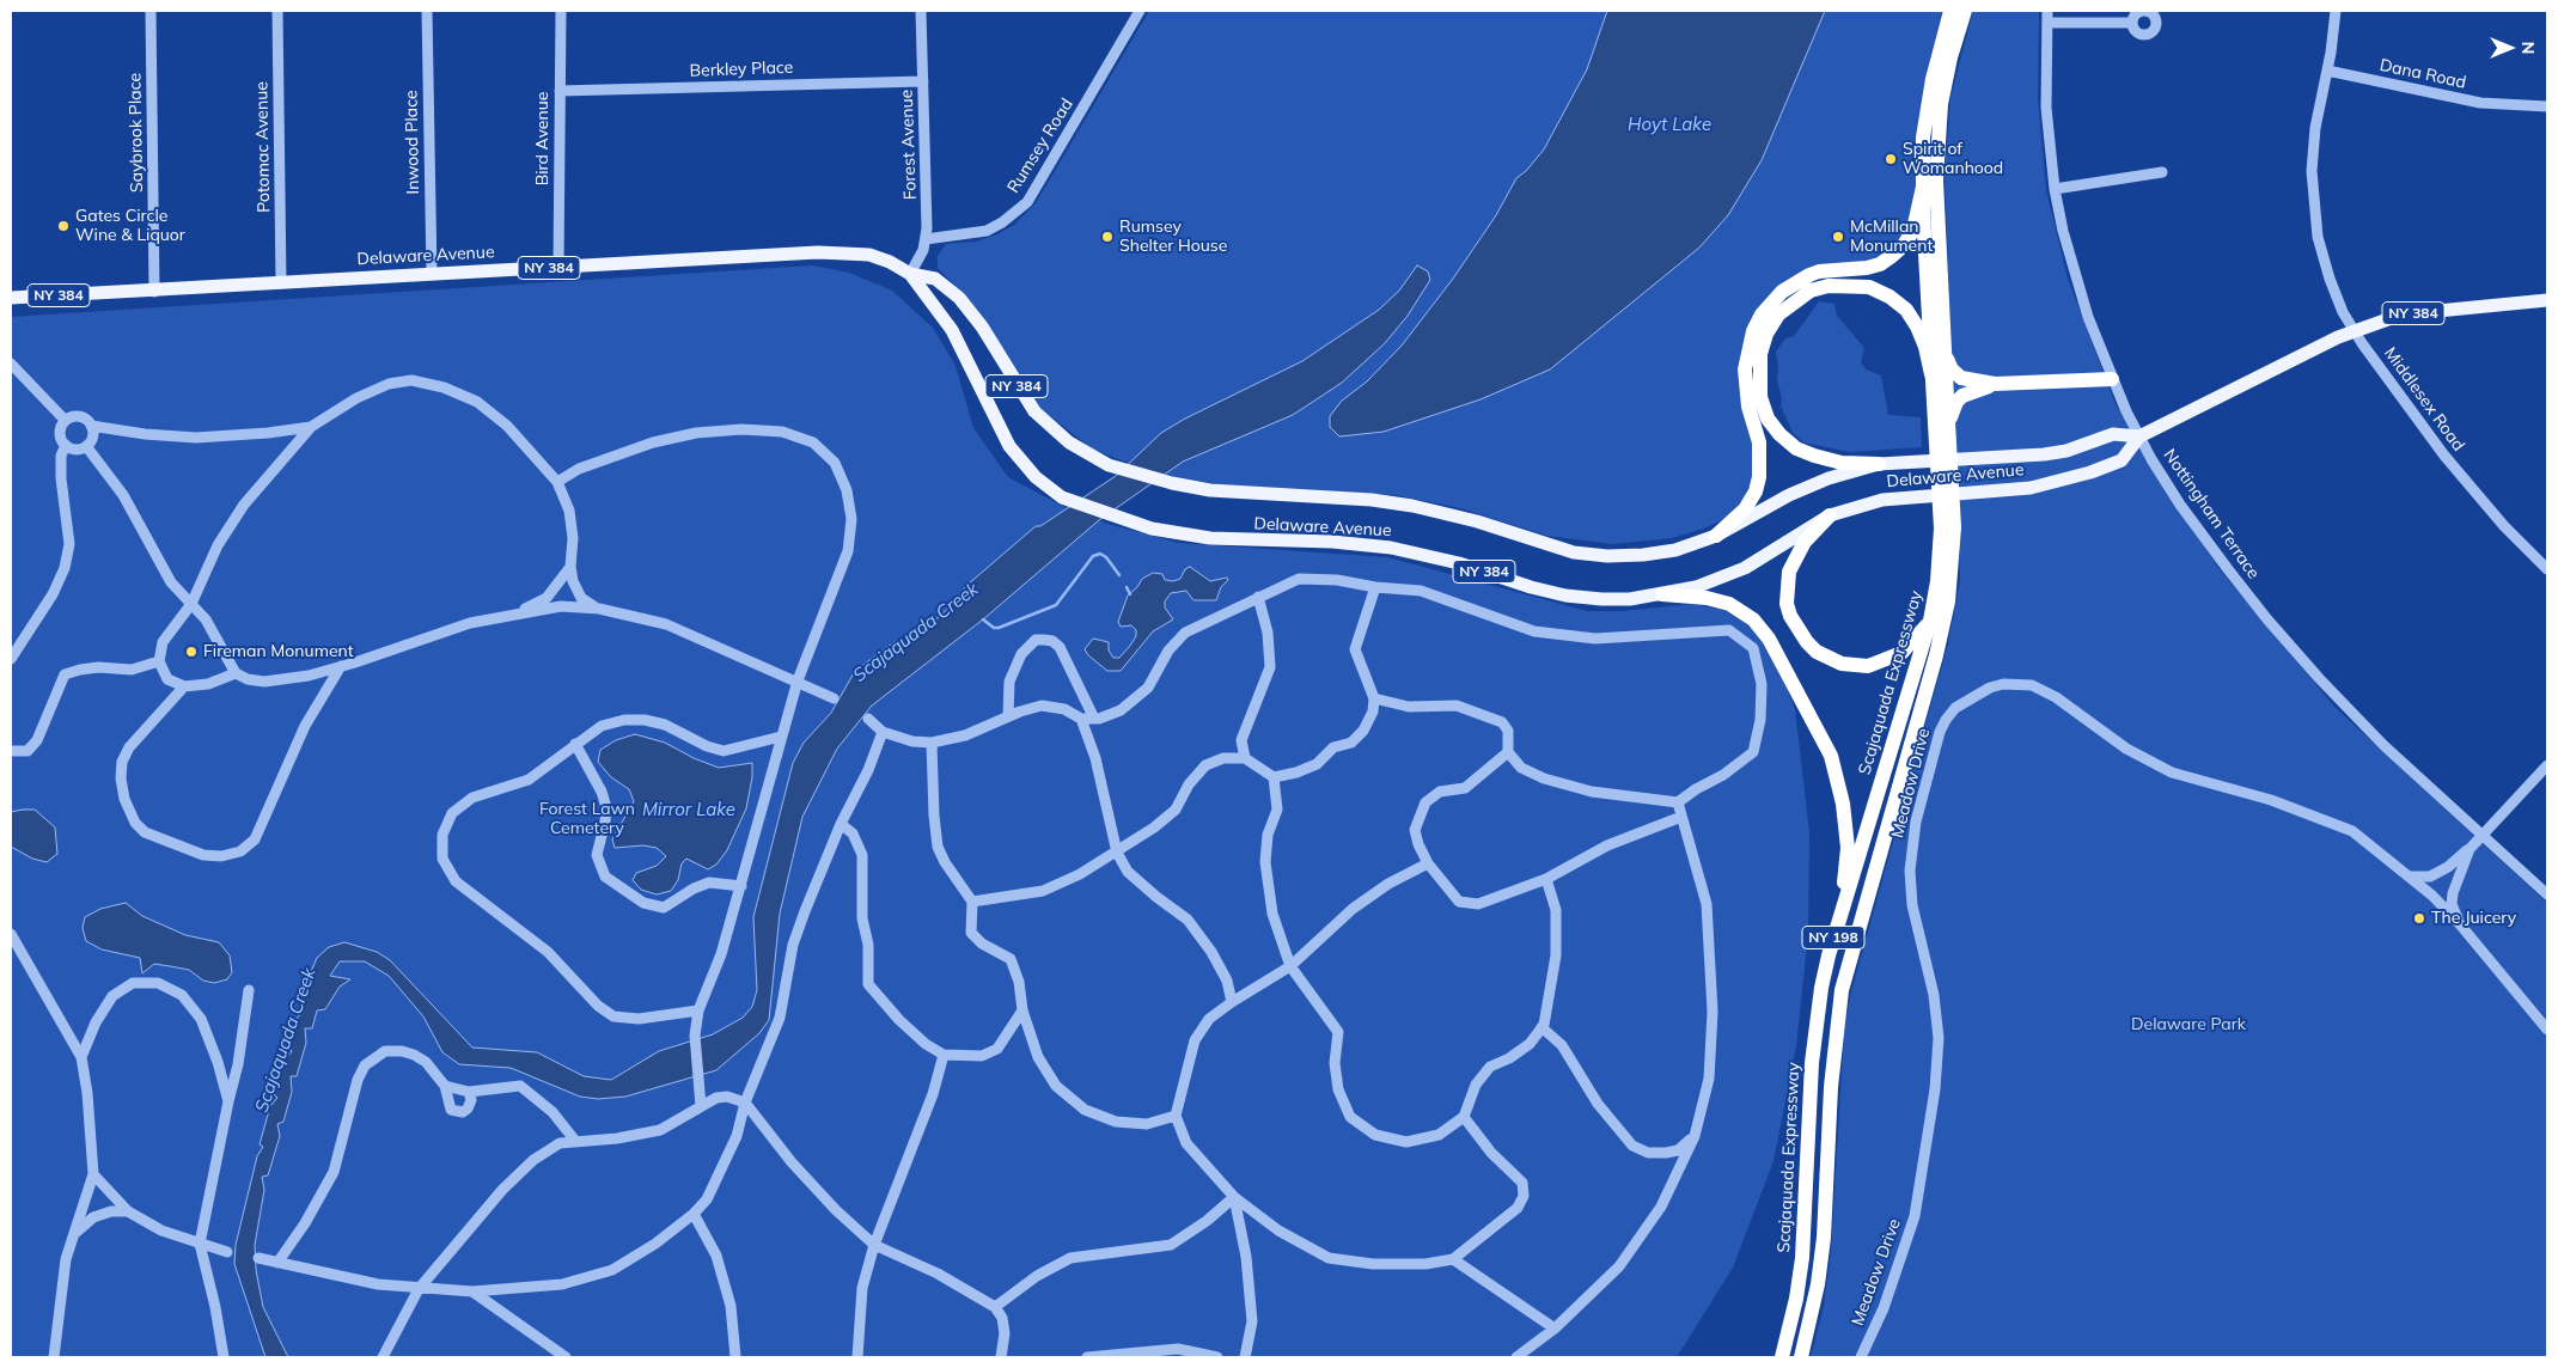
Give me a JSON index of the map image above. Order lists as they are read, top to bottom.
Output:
{
  "streets": {
    "highway": ["Scajaquada Expressway", "NY 198"],
    "main road": ["Delaware Avenue", "NY 384"],
    "street": [
      "Berkley Place",
      "Dana Road",
      "Saybrook Place",
      "Bird Avenue",
      "Inwood Place",
      "Forest Avenue",
      "Rumsey Road",
      "Potomac Avenue",
      "Middlesex Road",
      "Nottingham Terrace",
      "Meadow Drive"
    ]
  },
  "crossings": [
    ["Berkley Place", "Bird Avenue"],
    ["Berkley Place", "Forest Avenue"],
    ["Dana Road", "Middlesex Road"],
    ["Saybrook Place", "Delaware Avenue"],
    ["Bird Avenue", "Delaware Avenue"],
    ["Inwood Place", "Delaware Avenue"],
    ["Forest Avenue", "Rumsey Road"],
    ["Forest Avenue", "Delaware Avenue"],
    ["Potomac Avenue", "Delaware Avenue"],
    ["Delaware Avenue", "Middlesex Road"],
    ["Delaware Avenue", "Nottingham Terrace"]
  ],
  "water": ["Hoyt Lake", "Scajaquada Creek", "Mirror Lake"],
  "parks": ["Forest Lawn Cemetery", "Delaware Park"],
  "places": [
    "Spirit of Womanhood",
    "Gates Circle Wine & Liquor",
    "Rumsey Shelter House",
    "McMillan Monument",
    "Fireman Monument",
    "The Juicery"
  ],
  "north": "right"
}
